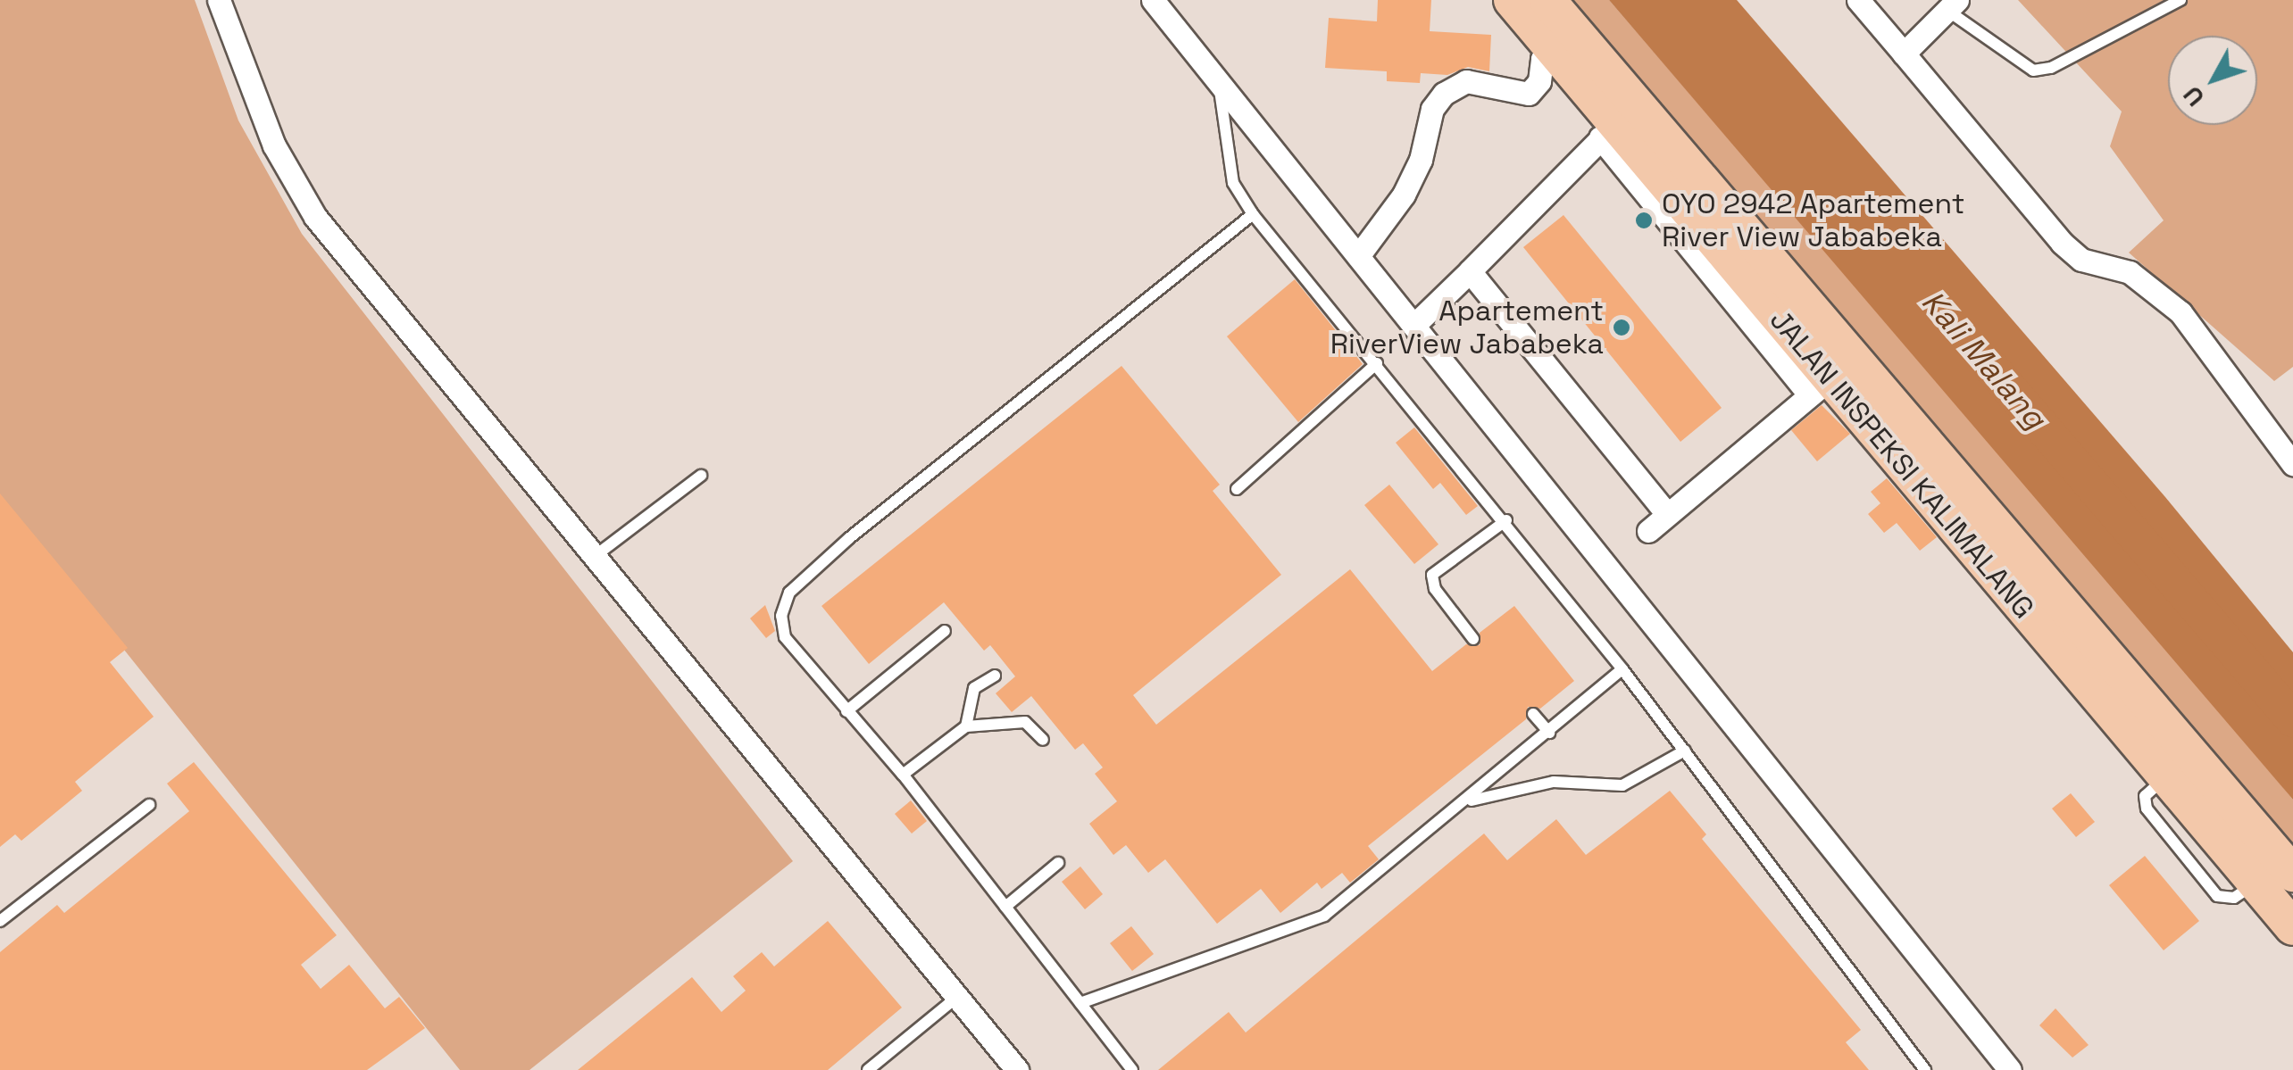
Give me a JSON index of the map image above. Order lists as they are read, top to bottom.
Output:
{
  "streets": {
    "main road": ["JALAN INSPEKSI KALIMALANG"]
  },
  "water": ["Kali Malang"],
  "places": ["OYO 2942 Apartement River View Jababeka", "Apartement RiverView Jababeka"],
  "north": "bottom left"
}
